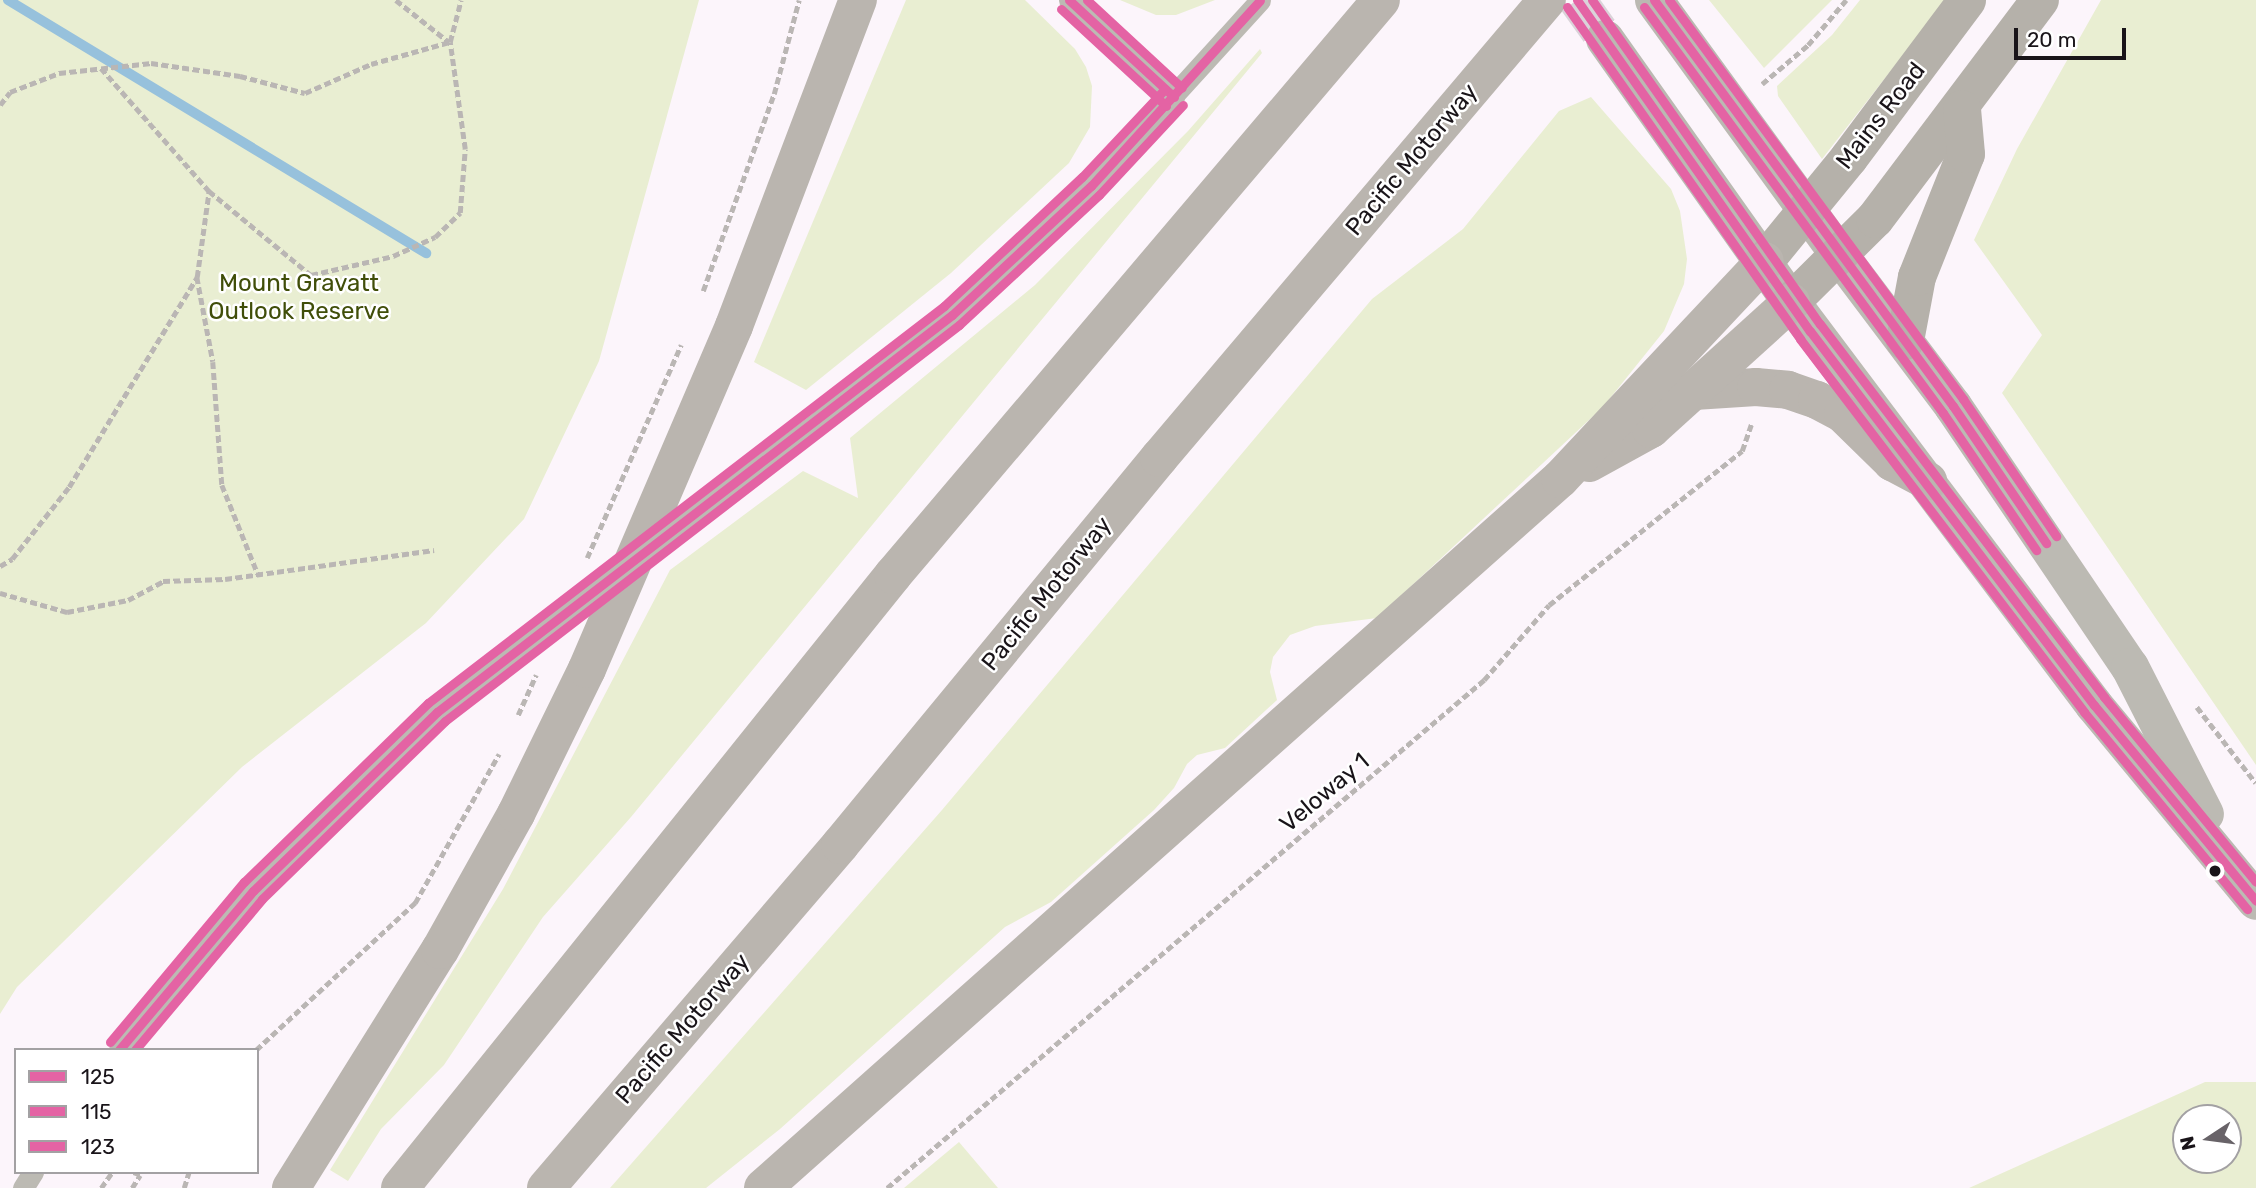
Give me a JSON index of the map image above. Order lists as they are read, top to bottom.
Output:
{
  "streets": {
    "highway": ["Pacific Motorway"],
    "main road": ["Mains Road"],
    "path": ["Veloway 1"]
  },
  "parks": ["Mount Gravatt Outlook Reserve"],
  "lines": ["transit line 125", "transit line 123", "transit line 115"],
  "legend": ["125", "115", "123"],
  "scale_bar": "20 m",
  "north": "left"
}
